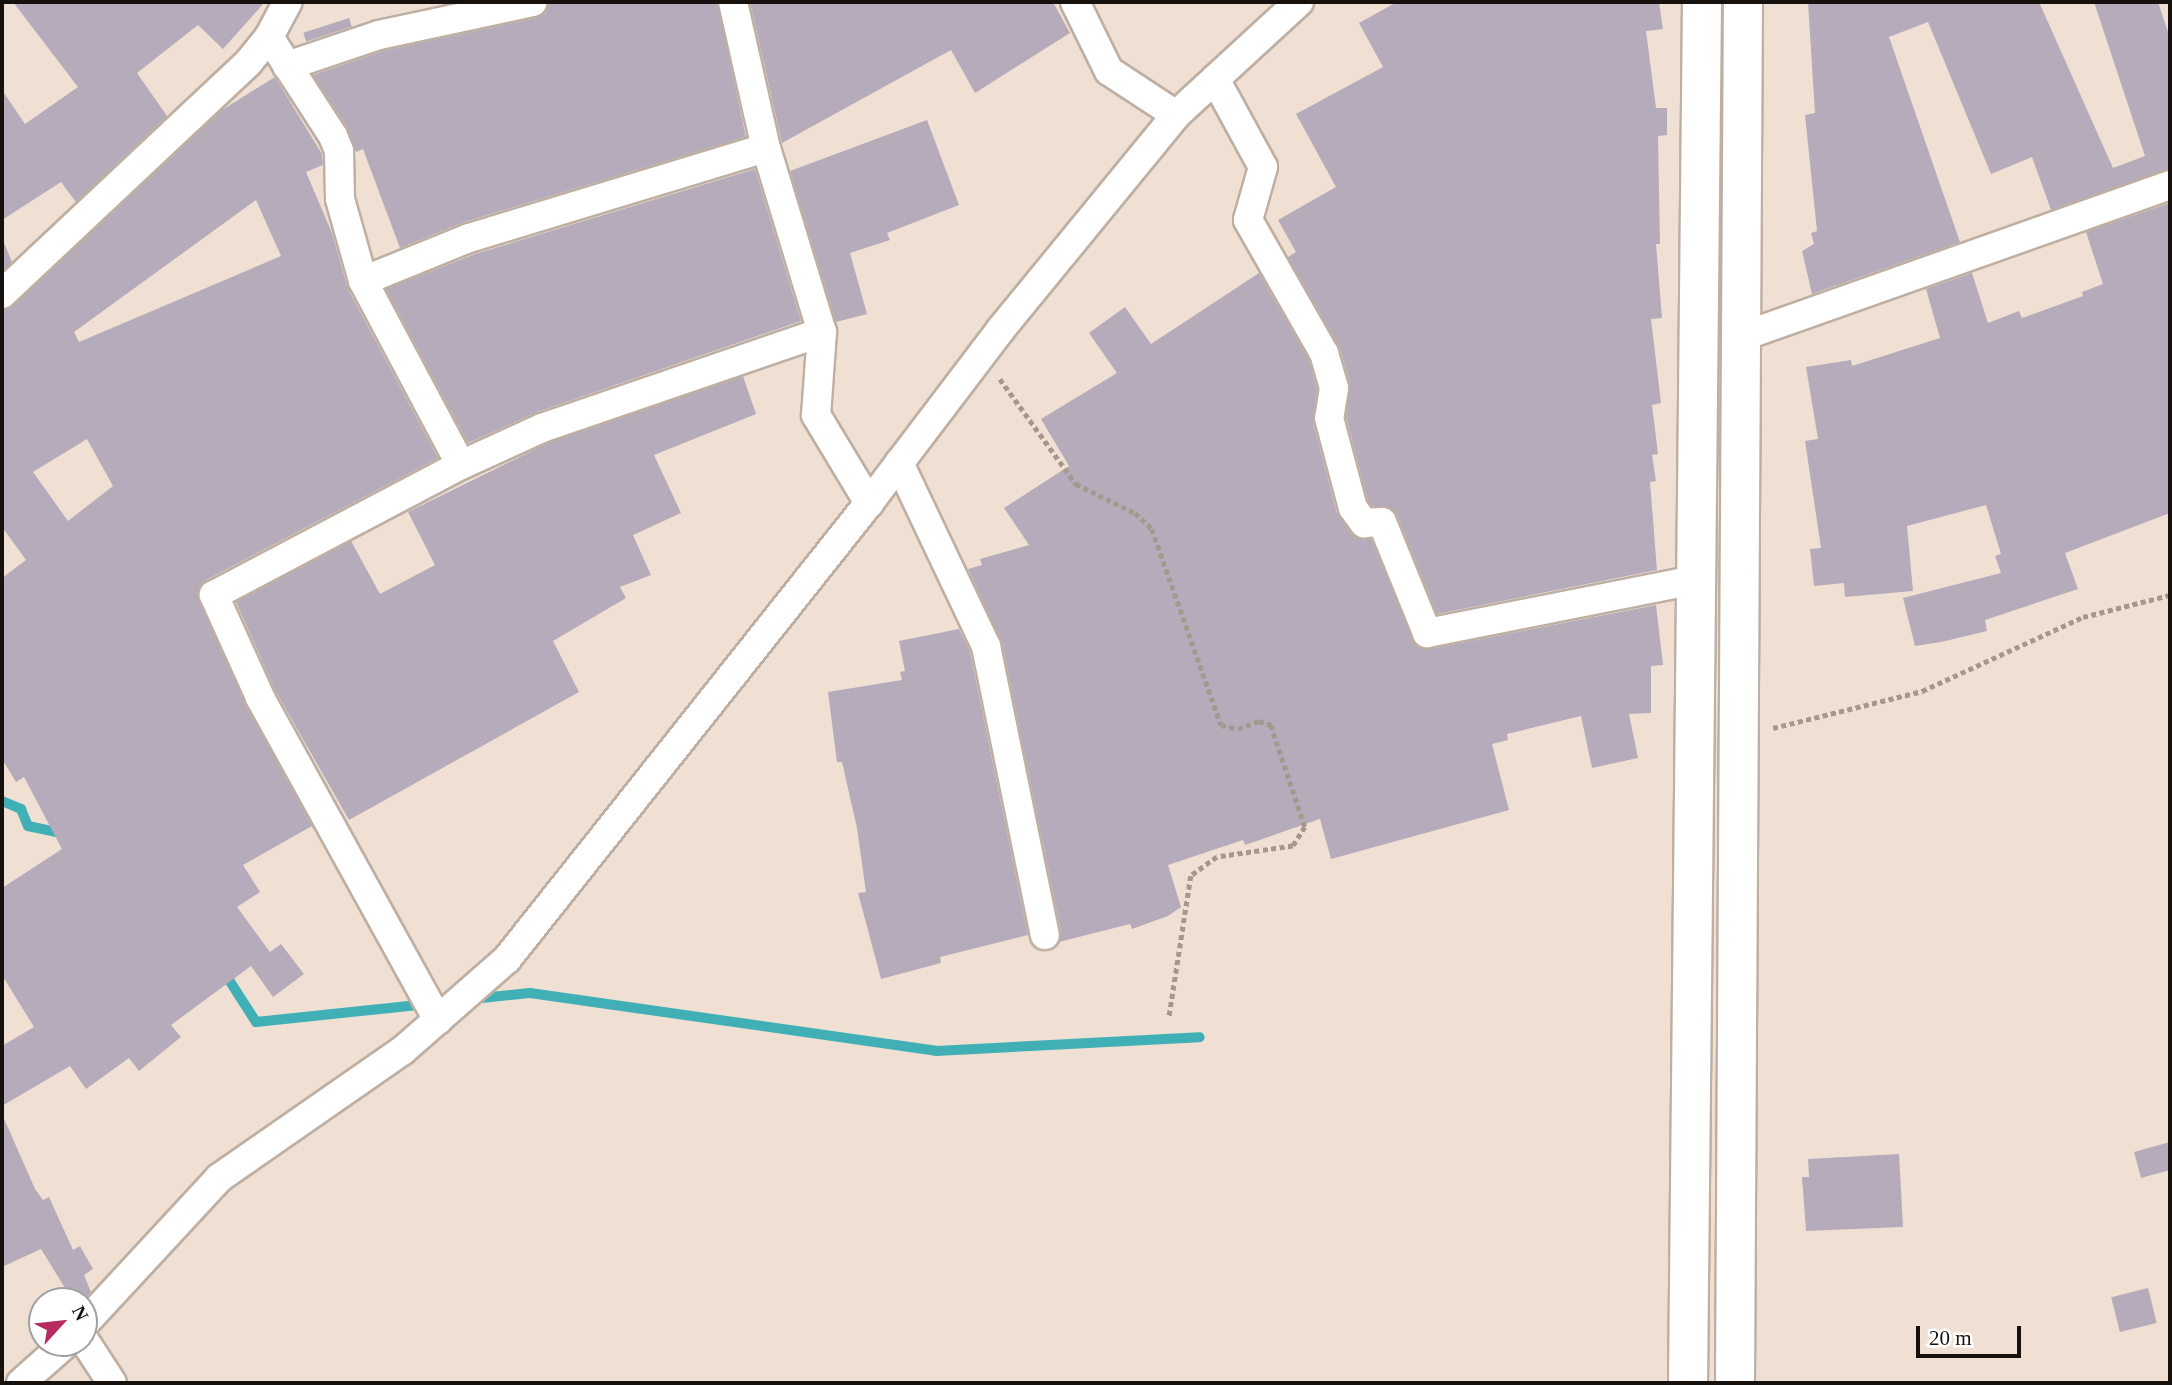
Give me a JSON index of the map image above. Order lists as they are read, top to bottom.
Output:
{
  "scale_bar": "20 m",
  "north": "top right"
}
